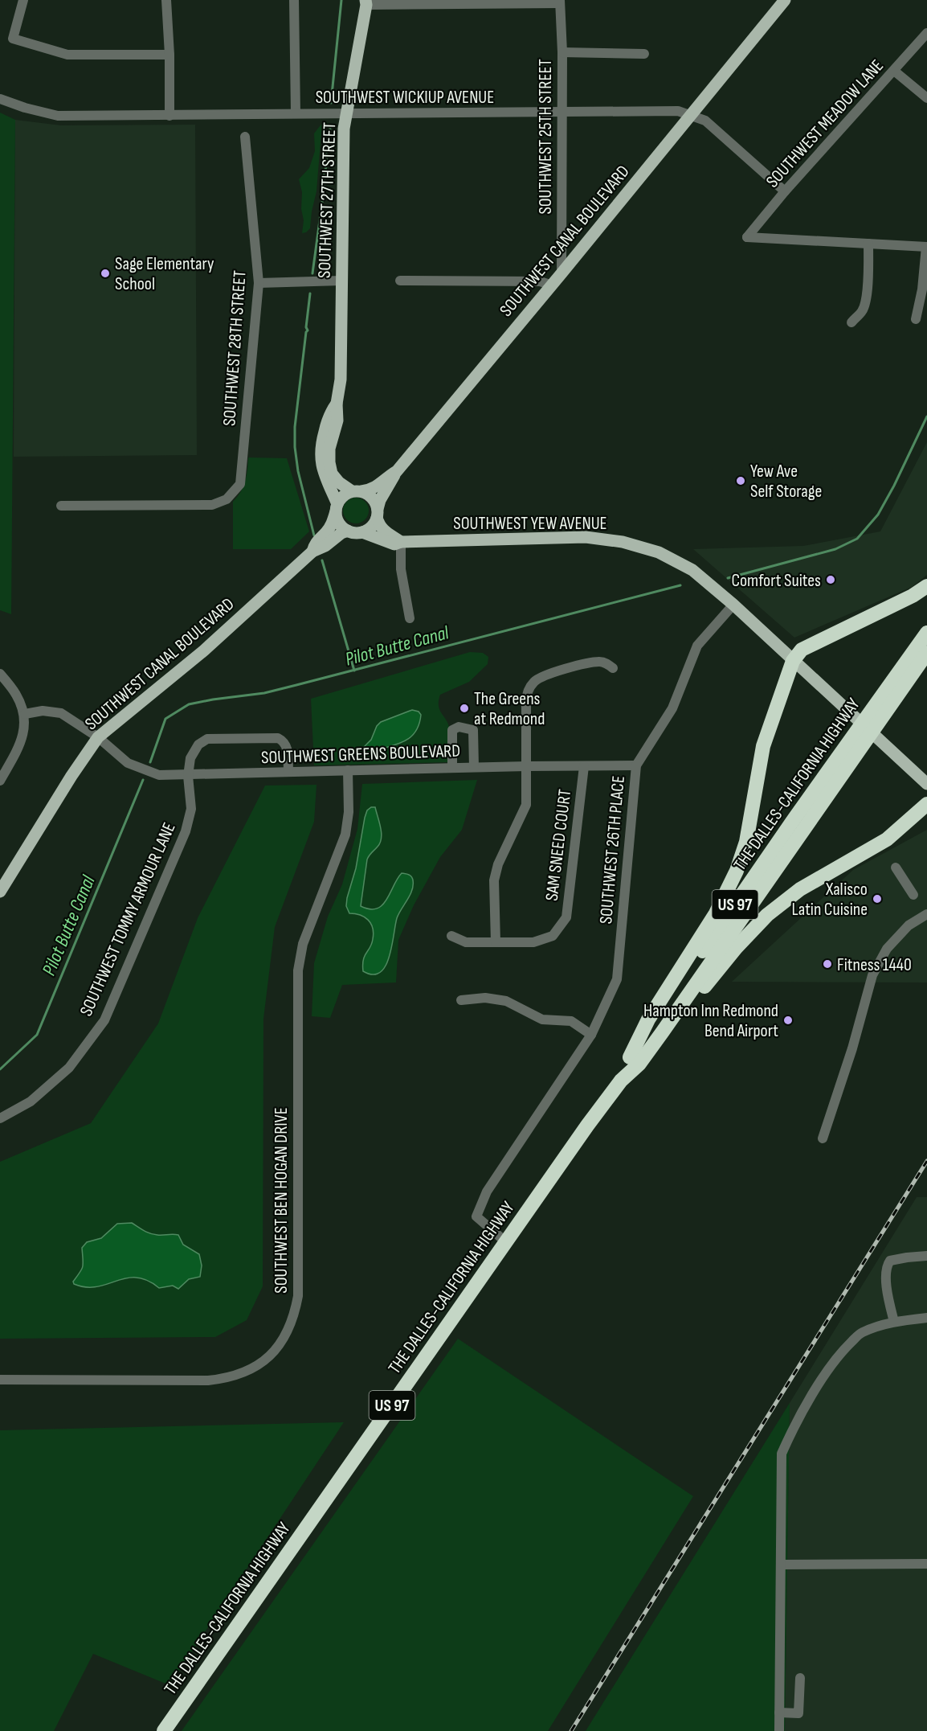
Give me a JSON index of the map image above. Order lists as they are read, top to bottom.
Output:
{
  "streets": {
    "highway": ["THE DALLES-CALIFORNIA HIGHWAY", "US 97"],
    "main road": ["SOUTHWEST 27TH STREET", "SOUTHWEST CANAL BOULEVARD", "SOUTHWEST YEW AVENUE"],
    "street": [
      "SOUTHWEST WICKIUP AVENUE",
      "SOUTHWEST MEADOW LANE",
      "SOUTHWEST 25TH STREET",
      "SOUTHWEST 28TH STREET",
      "SOUTHWEST GREENS BOULEVARD",
      "SAM SNEED COURT",
      "SOUTHWEST 26TH PLACE",
      "SOUTHWEST TOMMY ARMOUR LANE",
      "SOUTHWEST BEN HOGAN DRIVE"
    ]
  },
  "crossings": [
    ["SOUTHWEST WICKIUP AVENUE", "SOUTHWEST MEADOW LANE"],
    ["SOUTHWEST WICKIUP AVENUE", "SOUTHWEST 25TH STREET"],
    ["SOUTHWEST WICKIUP AVENUE", "SOUTHWEST 27TH STREET"],
    ["SOUTHWEST WICKIUP AVENUE", "SOUTHWEST CANAL BOULEVARD"],
    ["SOUTHWEST 25TH STREET", "SOUTHWEST CANAL BOULEVARD"],
    ["SOUTHWEST 27TH STREET", "SOUTHWEST CANAL BOULEVARD"],
    ["SOUTHWEST 27TH STREET", "SOUTHWEST YEW AVENUE"],
    ["SOUTHWEST CANAL BOULEVARD", "SOUTHWEST YEW AVENUE"],
    ["SOUTHWEST CANAL BOULEVARD", "SOUTHWEST GREENS BOULEVARD"],
    ["SOUTHWEST YEW AVENUE", "SOUTHWEST 26TH PLACE"],
    ["SOUTHWEST GREENS BOULEVARD", "SAM SNEED COURT"],
    ["SOUTHWEST GREENS BOULEVARD", "SOUTHWEST 26TH PLACE"],
    ["SOUTHWEST GREENS BOULEVARD", "SOUTHWEST TOMMY ARMOUR LANE"],
    ["SOUTHWEST GREENS BOULEVARD", "SOUTHWEST BEN HOGAN DRIVE"],
    ["THE DALLES-CALIFORNIA HIGHWAY", "SOUTHWEST 26TH PLACE"]
  ],
  "water": ["Pilot Butte Canal"],
  "places": [
    "Sage Elementary School",
    "Yew Ave Self Storage",
    "Comfort Suites",
    "The Greens at Redmond",
    "Xalisco Latin Cuisine",
    "Fitness 1440",
    "Hampton Inn Redmond Bend Airport"
  ]
}
